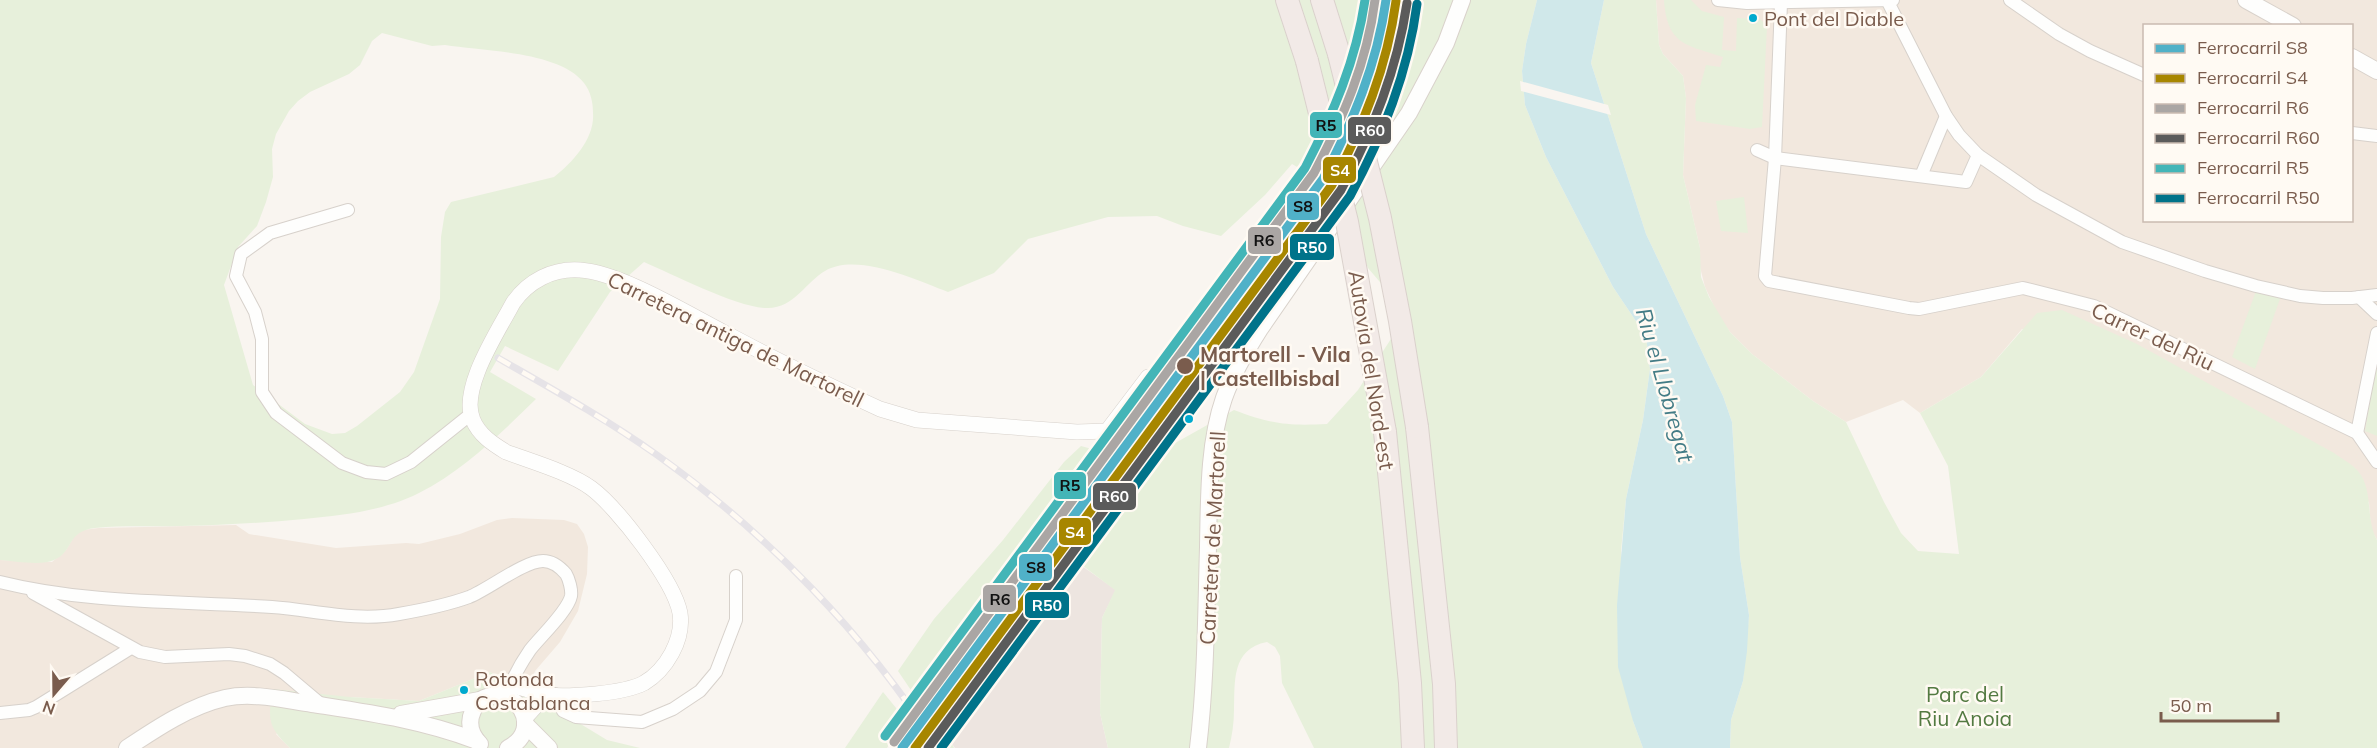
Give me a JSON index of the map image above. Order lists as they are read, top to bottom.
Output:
{
  "streets": {
    "highway": ["Autovia del Nord-est"],
    "main road": ["Carretera de Martorell"],
    "street": ["Carrer del Riu", "Carretera antiga de Martorell"]
  },
  "water": ["Riu el Llobregat"],
  "parks": ["Parc del Riu Anoia"],
  "places": ["Pont del Diable", "Martorell - Vila | Castellbisbal", "Rotonda Costablanca"],
  "lines": [
    "rail line S8",
    "rail line R6",
    "rail line R5",
    "rail line S4",
    "rail line R60",
    "rail line R50"
  ],
  "legend": [
    "Ferrocarril S8",
    "Ferrocarril S4",
    "Ferrocarril R6",
    "Ferrocarril R60",
    "Ferrocarril R5",
    "Ferrocarril R50"
  ],
  "scale_bar": "50 m",
  "north": "bottom"
}
